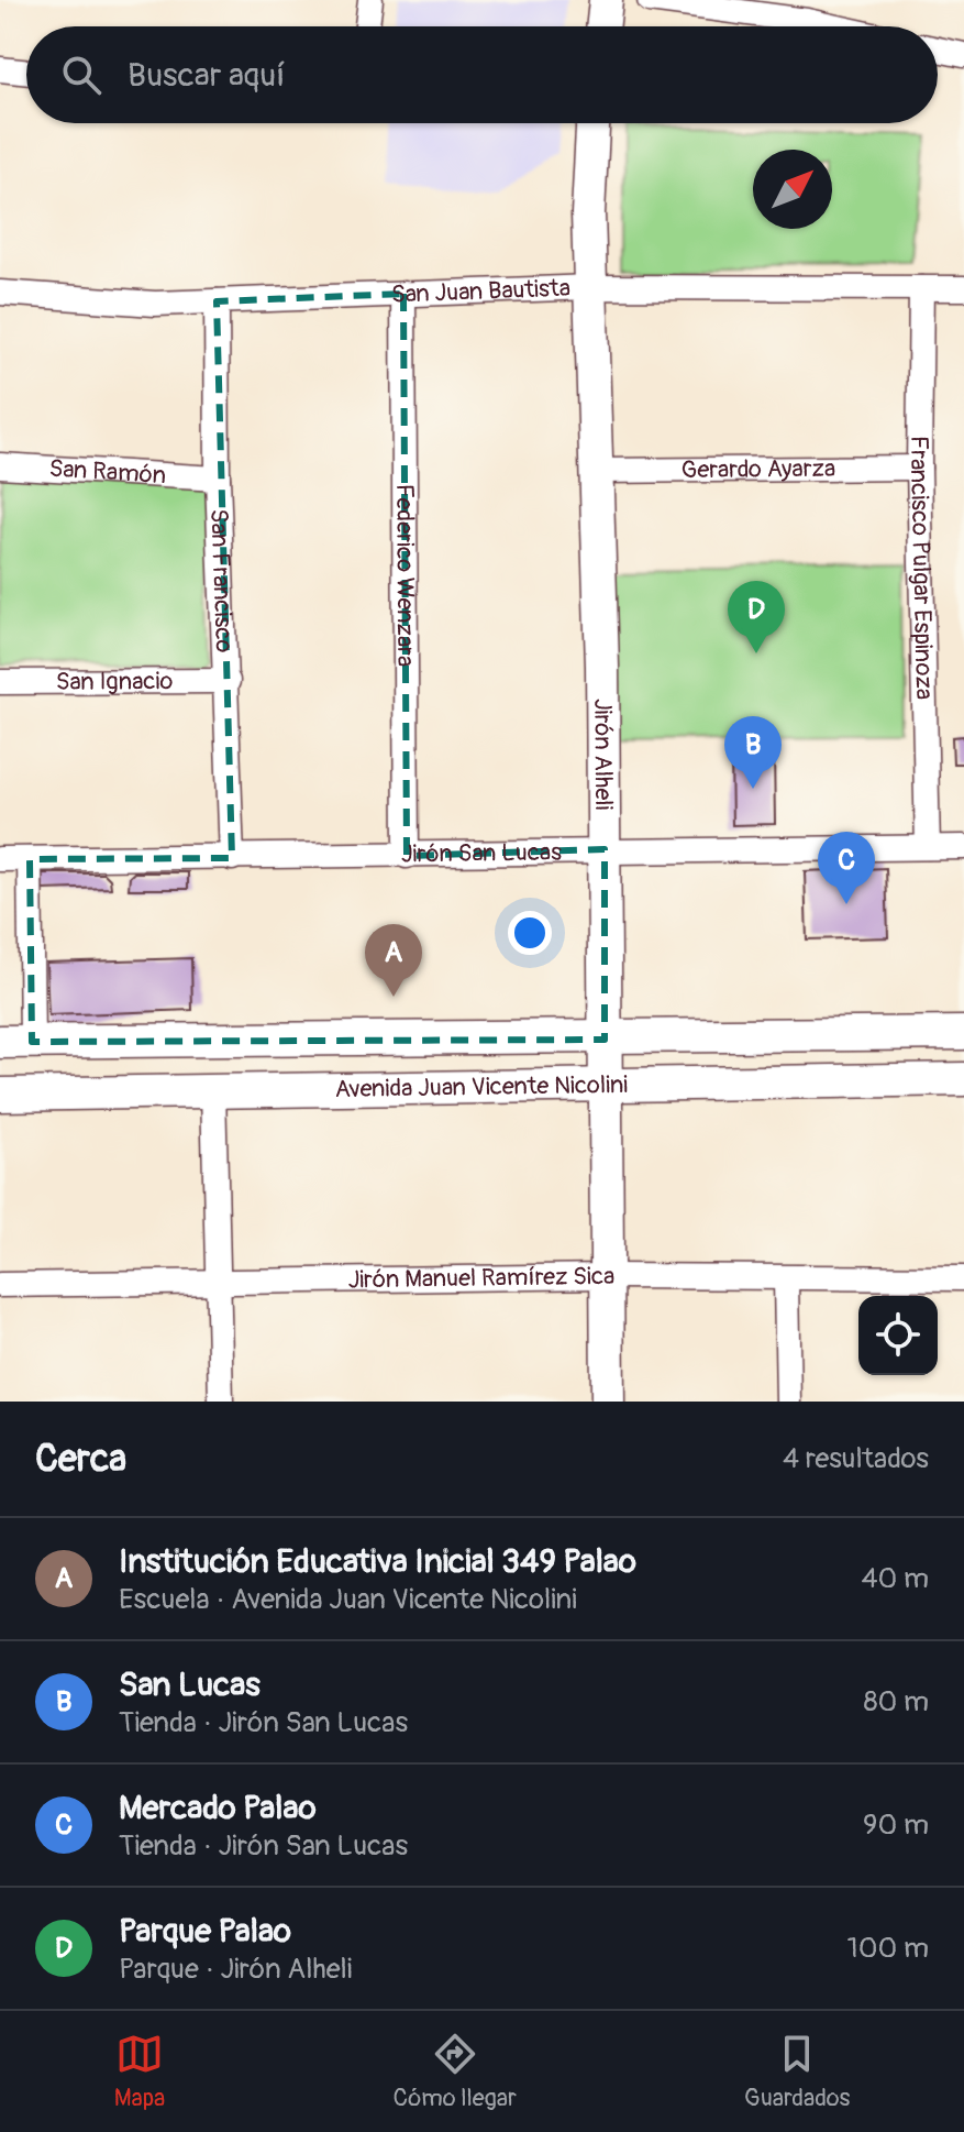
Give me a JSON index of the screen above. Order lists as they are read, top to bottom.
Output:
{
  "streets": {
    "street": [
      "San Juan Bautista",
      "Gerardo Ayarza",
      "San Ramón",
      "Francisco Pulgar Espinoza",
      "Federico Wenzara",
      "San Francisco",
      "San Ignacio",
      "Jirón Alheli",
      "Jirón San Lucas",
      "Avenida Juan Vicente Nicolini",
      "Jirón Manuel Ramírez Sica"
    ]
  },
  "crossings": [
    ["San Juan Bautista", "Francisco Pulgar Espinoza"],
    ["San Juan Bautista", "Federico Wenzara"],
    ["San Juan Bautista", "San Francisco"],
    ["San Juan Bautista", "Jirón Alheli"],
    ["Gerardo Ayarza", "Francisco Pulgar Espinoza"],
    ["Gerardo Ayarza", "Jirón Alheli"],
    ["San Ramón", "San Francisco"],
    ["Francisco Pulgar Espinoza", "Jirón San Lucas"],
    ["Federico Wenzara", "Jirón San Lucas"],
    ["San Francisco", "San Ignacio"],
    ["San Francisco", "Jirón San Lucas"],
    ["Jirón Alheli", "Jirón San Lucas"],
    ["Jirón Alheli", "Avenida Juan Vicente Nicolini"],
    ["Jirón Alheli", "Jirón Manuel Ramírez Sica"]
  ],
  "north": "top right",
  "page": {
    "search": "Buscar aquí",
    "pins": [
      "D",
      "B",
      "C",
      "A"
    ],
    "heading": ["Cerca", "4 resultados"],
    "list": [
      {
        "mark": "A",
        "name": "Institución Educativa Inicial 349 Palao",
        "note": "Escuela · Avenida Juan Vicente Nicolini",
        "value": "40 m"
      },
      {
        "mark": "B",
        "name": "San Lucas",
        "note": "Tienda · Jirón San Lucas",
        "value": "80 m"
      },
      {
        "mark": "C",
        "name": "Mercado Palao",
        "note": "Tienda · Jirón San Lucas",
        "value": "90 m"
      },
      {
        "mark": "D",
        "name": "Parque Palao",
        "note": "Parque · Jirón Alheli",
        "value": "100 m"
      }
    ],
    "nav": ["Mapa", "Cómo llegar", "Guardados"]
  }
}
